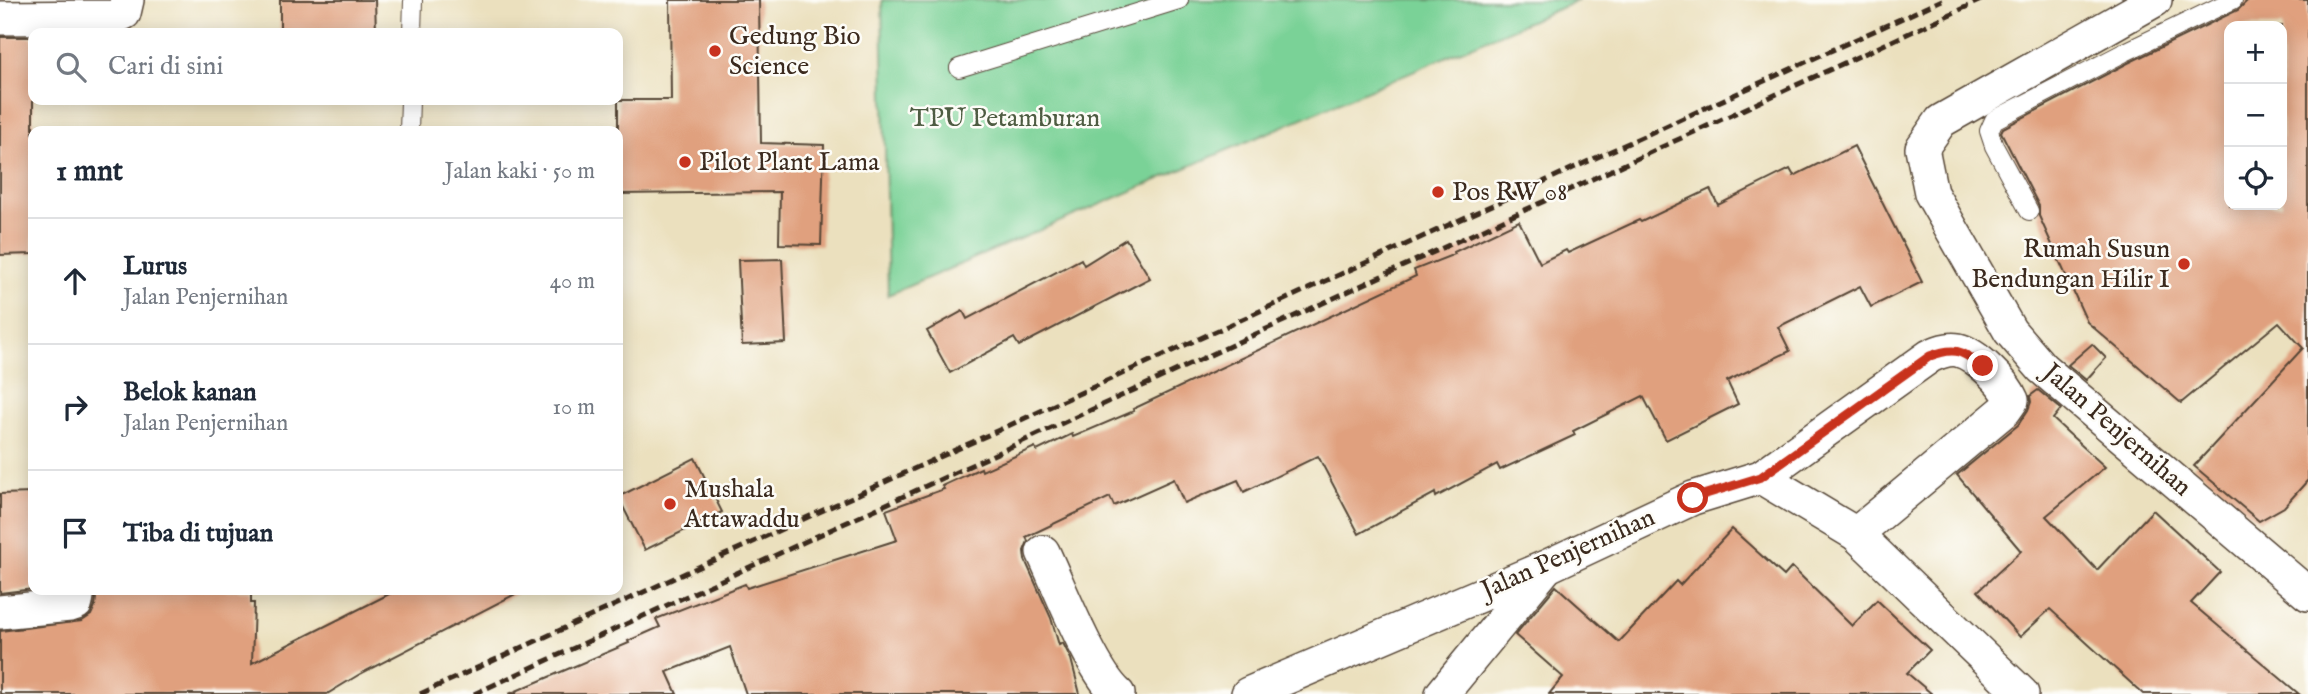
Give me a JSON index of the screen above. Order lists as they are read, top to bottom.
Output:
{
  "streets": {
    "street": ["Jalan Penjernihan"]
  },
  "parks": ["TPU Petamburan"],
  "places": [
    "Gedung Bio Science",
    "Pilot Plant Lama",
    "Pos RW 08",
    "Rumah Susun Bendungan Hilir I",
    "Mushala Attawaddu"
  ],
  "page": {
    "map_buttons": ["+", "−"],
    "search": "Cari di sini",
    "heading": ["1 mnt", "Jalan kaki · 50 m"],
    "list": [
      ["Lurus", "Jalan Penjernihan", "40 m"],
      ["Belok kanan", "Jalan Penjernihan", "10 m"],
      "Tiba di tujuan"
    ]
  }
}
